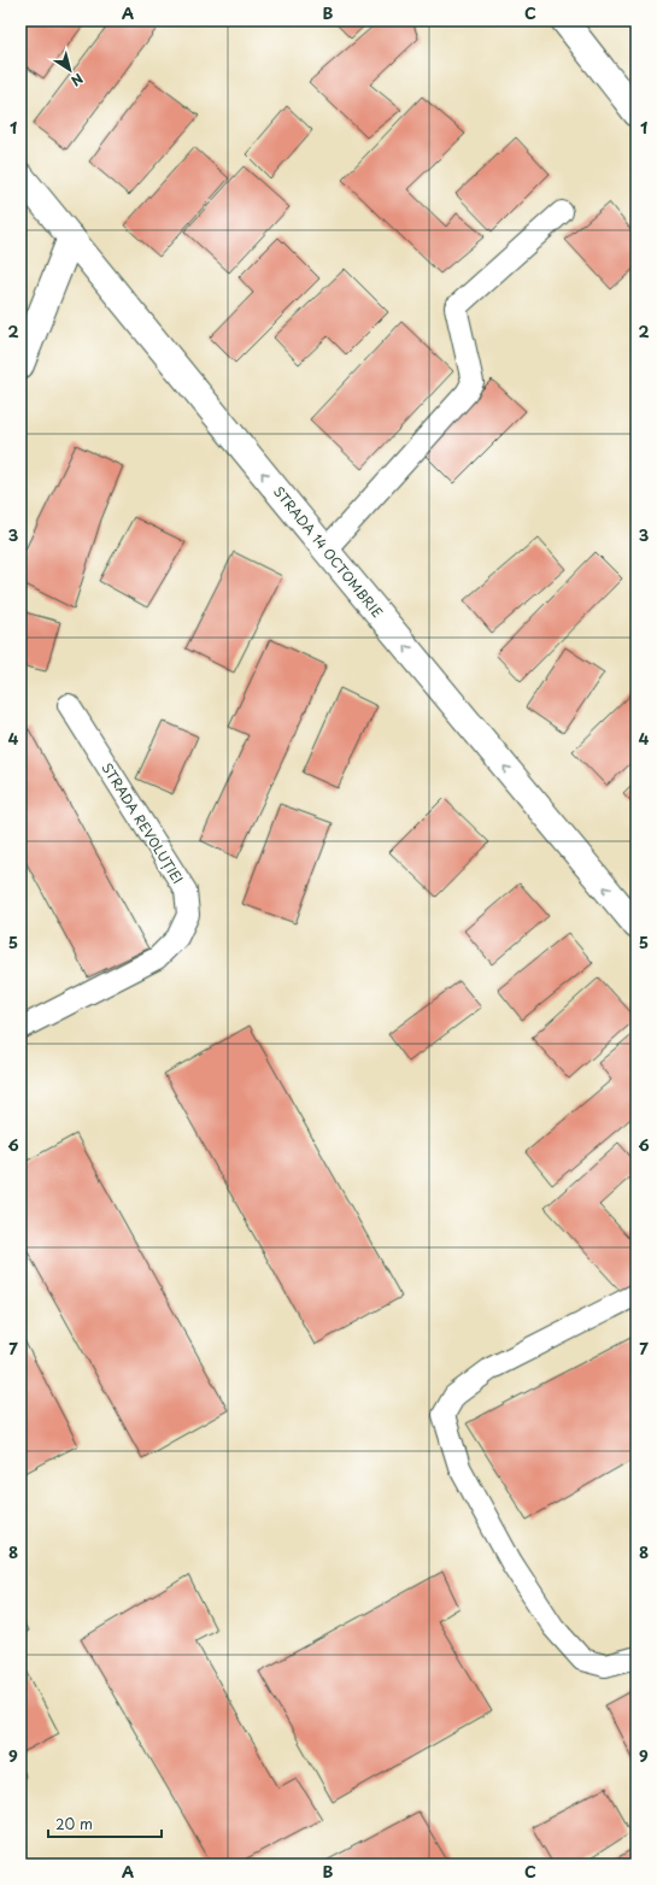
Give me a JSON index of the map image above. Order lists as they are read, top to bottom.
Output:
{
  "streets": {
    "street": ["STRADA 14 OCTOMBRIE"],
    "lane": ["STRADA REVOLUȚIEI"]
  },
  "one_way": ["STRADA 14 OCTOMBRIE"],
  "scale_bar": "20 m",
  "north": "bottom right",
  "grid": {
    "columns": ["A", "B", "C"],
    "rows": [
      "1",
      "2",
      "3",
      "4",
      "5",
      "6",
      "7",
      "8",
      "9"
    ]
  }
}
